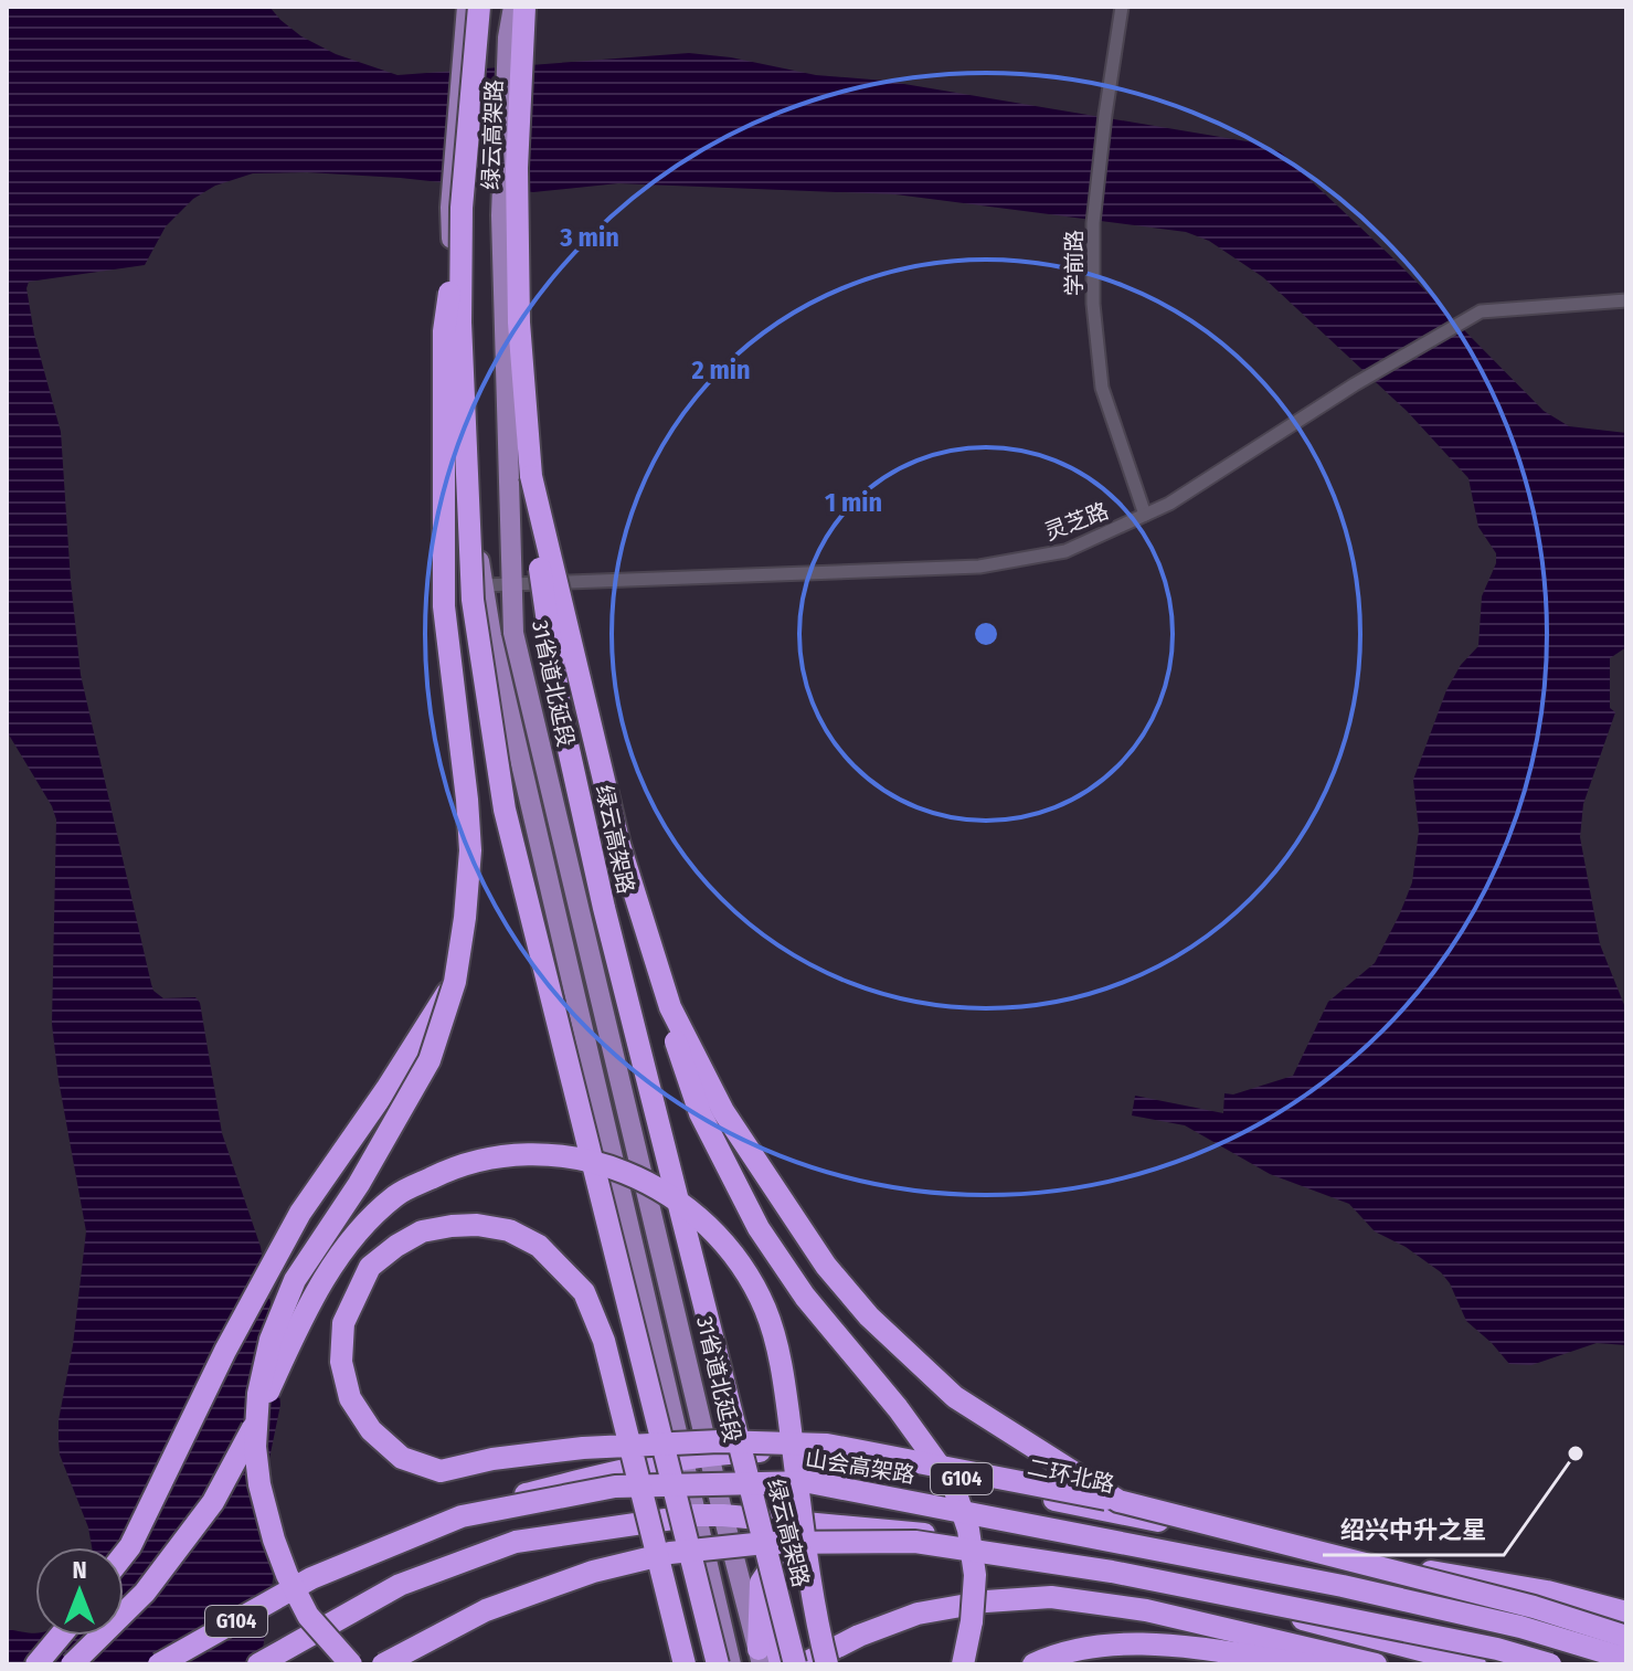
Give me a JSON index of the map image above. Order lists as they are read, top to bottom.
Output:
{
  "streets": {
    "highway": [
      "绿云高架路",
      "山会高架路",
      "二环北路",
      "G104"
    ],
    "main road": ["31省道北延段"],
    "street": ["学前路", "灵芝路"]
  },
  "crossings": [
    ["学前路", "灵芝路"],
    ["灵芝路", "31省道北延段"],
    ["31省道北延段", "二环北路"],
    ["31省道北延段", "G104"],
    ["山会高架路", "二环北路"]
  ],
  "places": ["绍兴中升之星"],
  "north": "top",
  "rings": ["3 min", "2 min", "1 min"]
}
